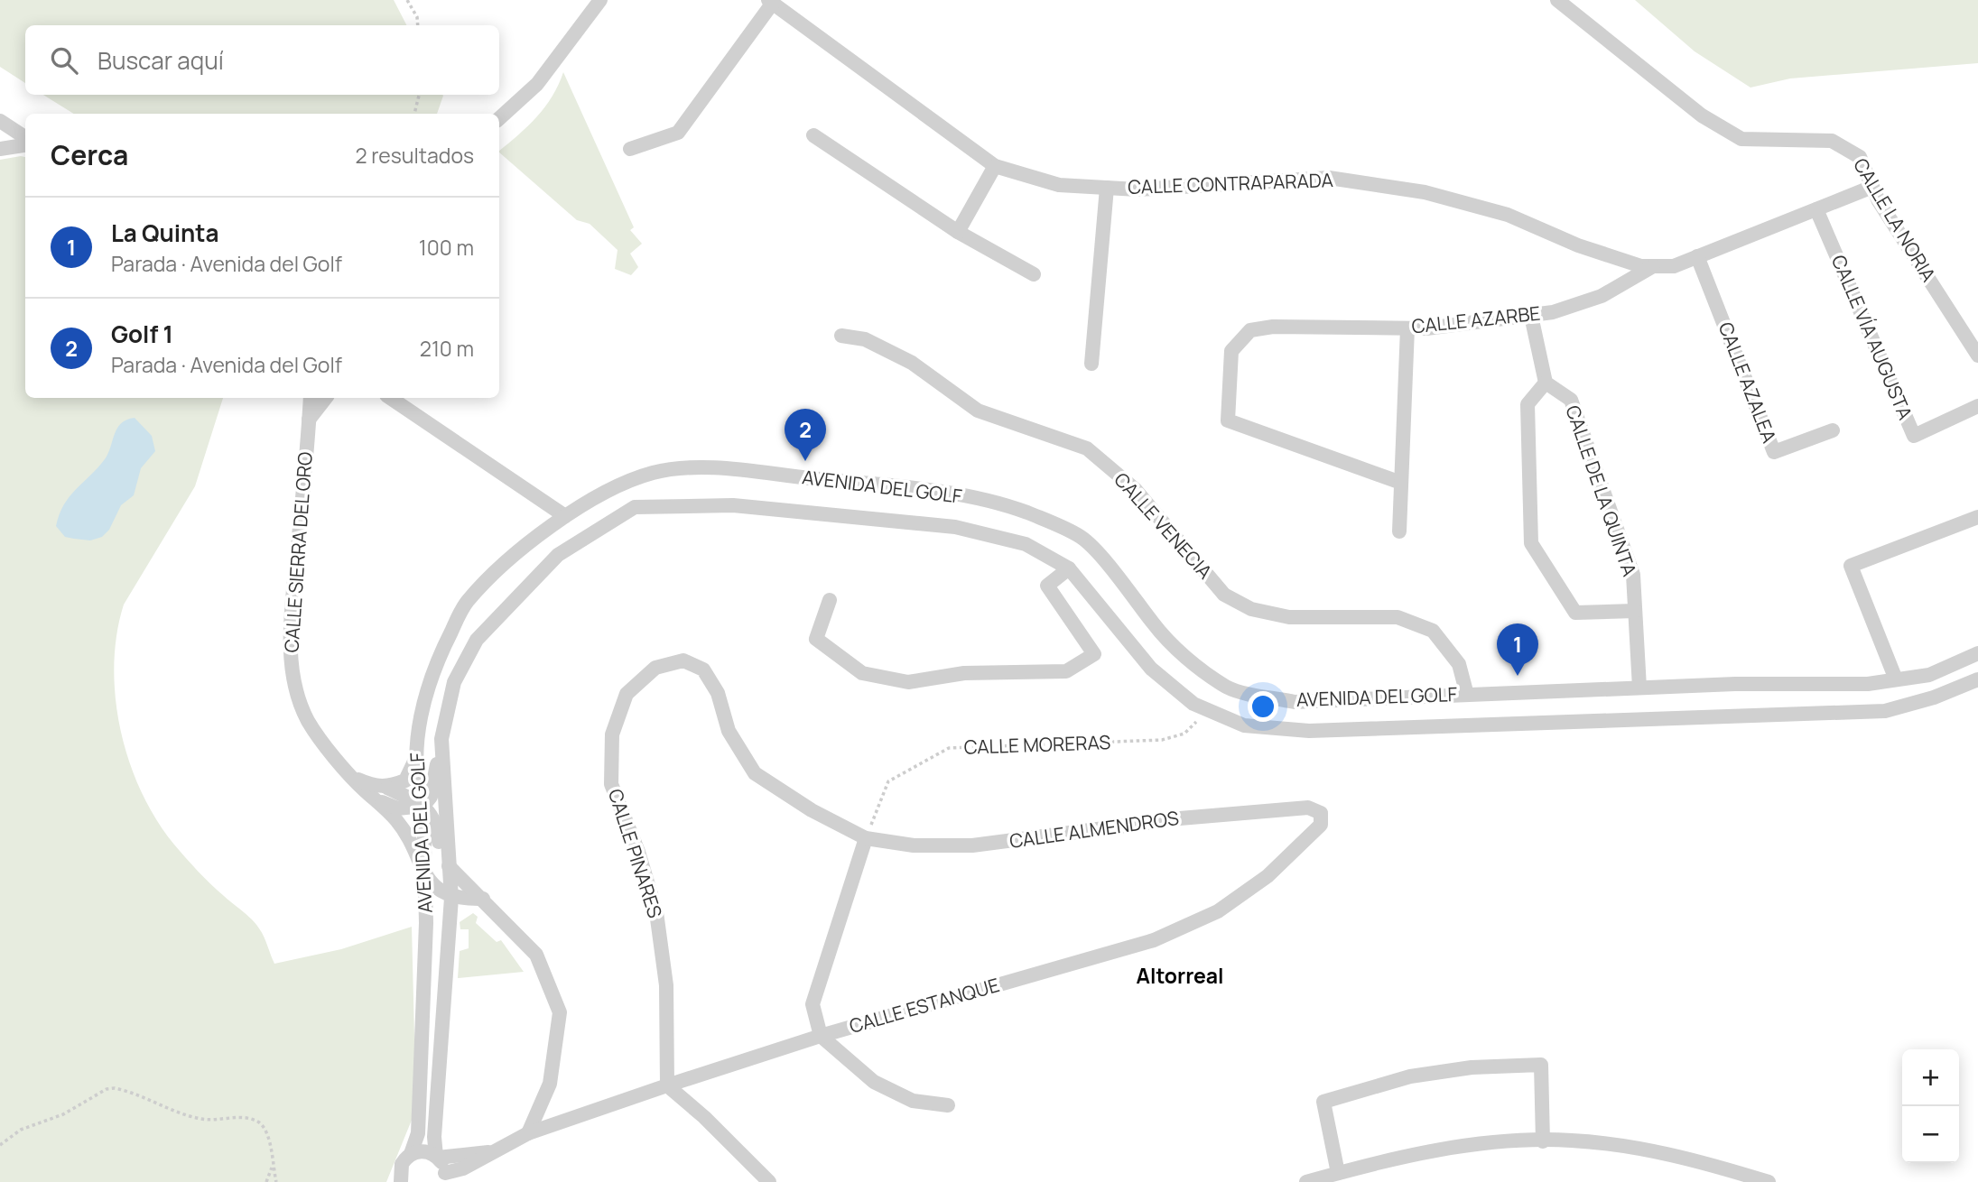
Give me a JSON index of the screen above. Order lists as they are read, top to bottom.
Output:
{
  "streets": {
    "street": [
      "CALLE CONTRAPARADA",
      "CALLE LA NORIA",
      "CALLE AZARBE",
      "CALLE VÍA AUGUSTA",
      "CALLE AZALEA",
      "AVENIDA DEL GOLF",
      "CALLE DE LA QUINTA",
      "CALLE VENECIA",
      "CALLE SIERRA DEL ORO",
      "CALLE ALMENDROS",
      "CALLE PINARES",
      "CALLE ESTANQUE"
    ],
    "path": ["CALLE MORERAS"]
  },
  "crossings": [
    ["CALLE CONTRAPARADA", "CALLE LA NORIA"],
    ["CALLE CONTRAPARADA", "CALLE AZARBE"],
    ["CALLE CONTRAPARADA", "CALLE VÍA AUGUSTA"],
    ["CALLE CONTRAPARADA", "CALLE AZALEA"],
    ["AVENIDA DEL GOLF", "CALLE DE LA QUINTA"],
    ["AVENIDA DEL GOLF", "CALLE VENECIA"],
    ["AVENIDA DEL GOLF", "CALLE SIERRA DEL ORO"],
    ["AVENIDA DEL GOLF", "CALLE MORERAS"],
    ["AVENIDA DEL GOLF", "CALLE ESTANQUE"],
    ["CALLE MORERAS", "CALLE ALMENDROS"],
    ["CALLE MORERAS", "CALLE PINARES"],
    ["CALLE ALMENDROS", "CALLE PINARES"],
    ["CALLE ALMENDROS", "CALLE ESTANQUE"],
    ["CALLE PINARES", "CALLE ESTANQUE"]
  ],
  "districts": ["Altorreal"],
  "page": {
    "search": "Buscar aquí",
    "heading": ["Cerca", "2 resultados"],
    "list": [
      {
        "mark": "1",
        "name": "La Quinta",
        "note": "Parada · Avenida del Golf",
        "value": "100 m"
      },
      {
        "mark": "2",
        "name": "Golf 1",
        "note": "Parada · Avenida del Golf",
        "value": "210 m"
      }
    ],
    "pins": ["2", "1"],
    "map_buttons": ["+", "−"]
  }
}
